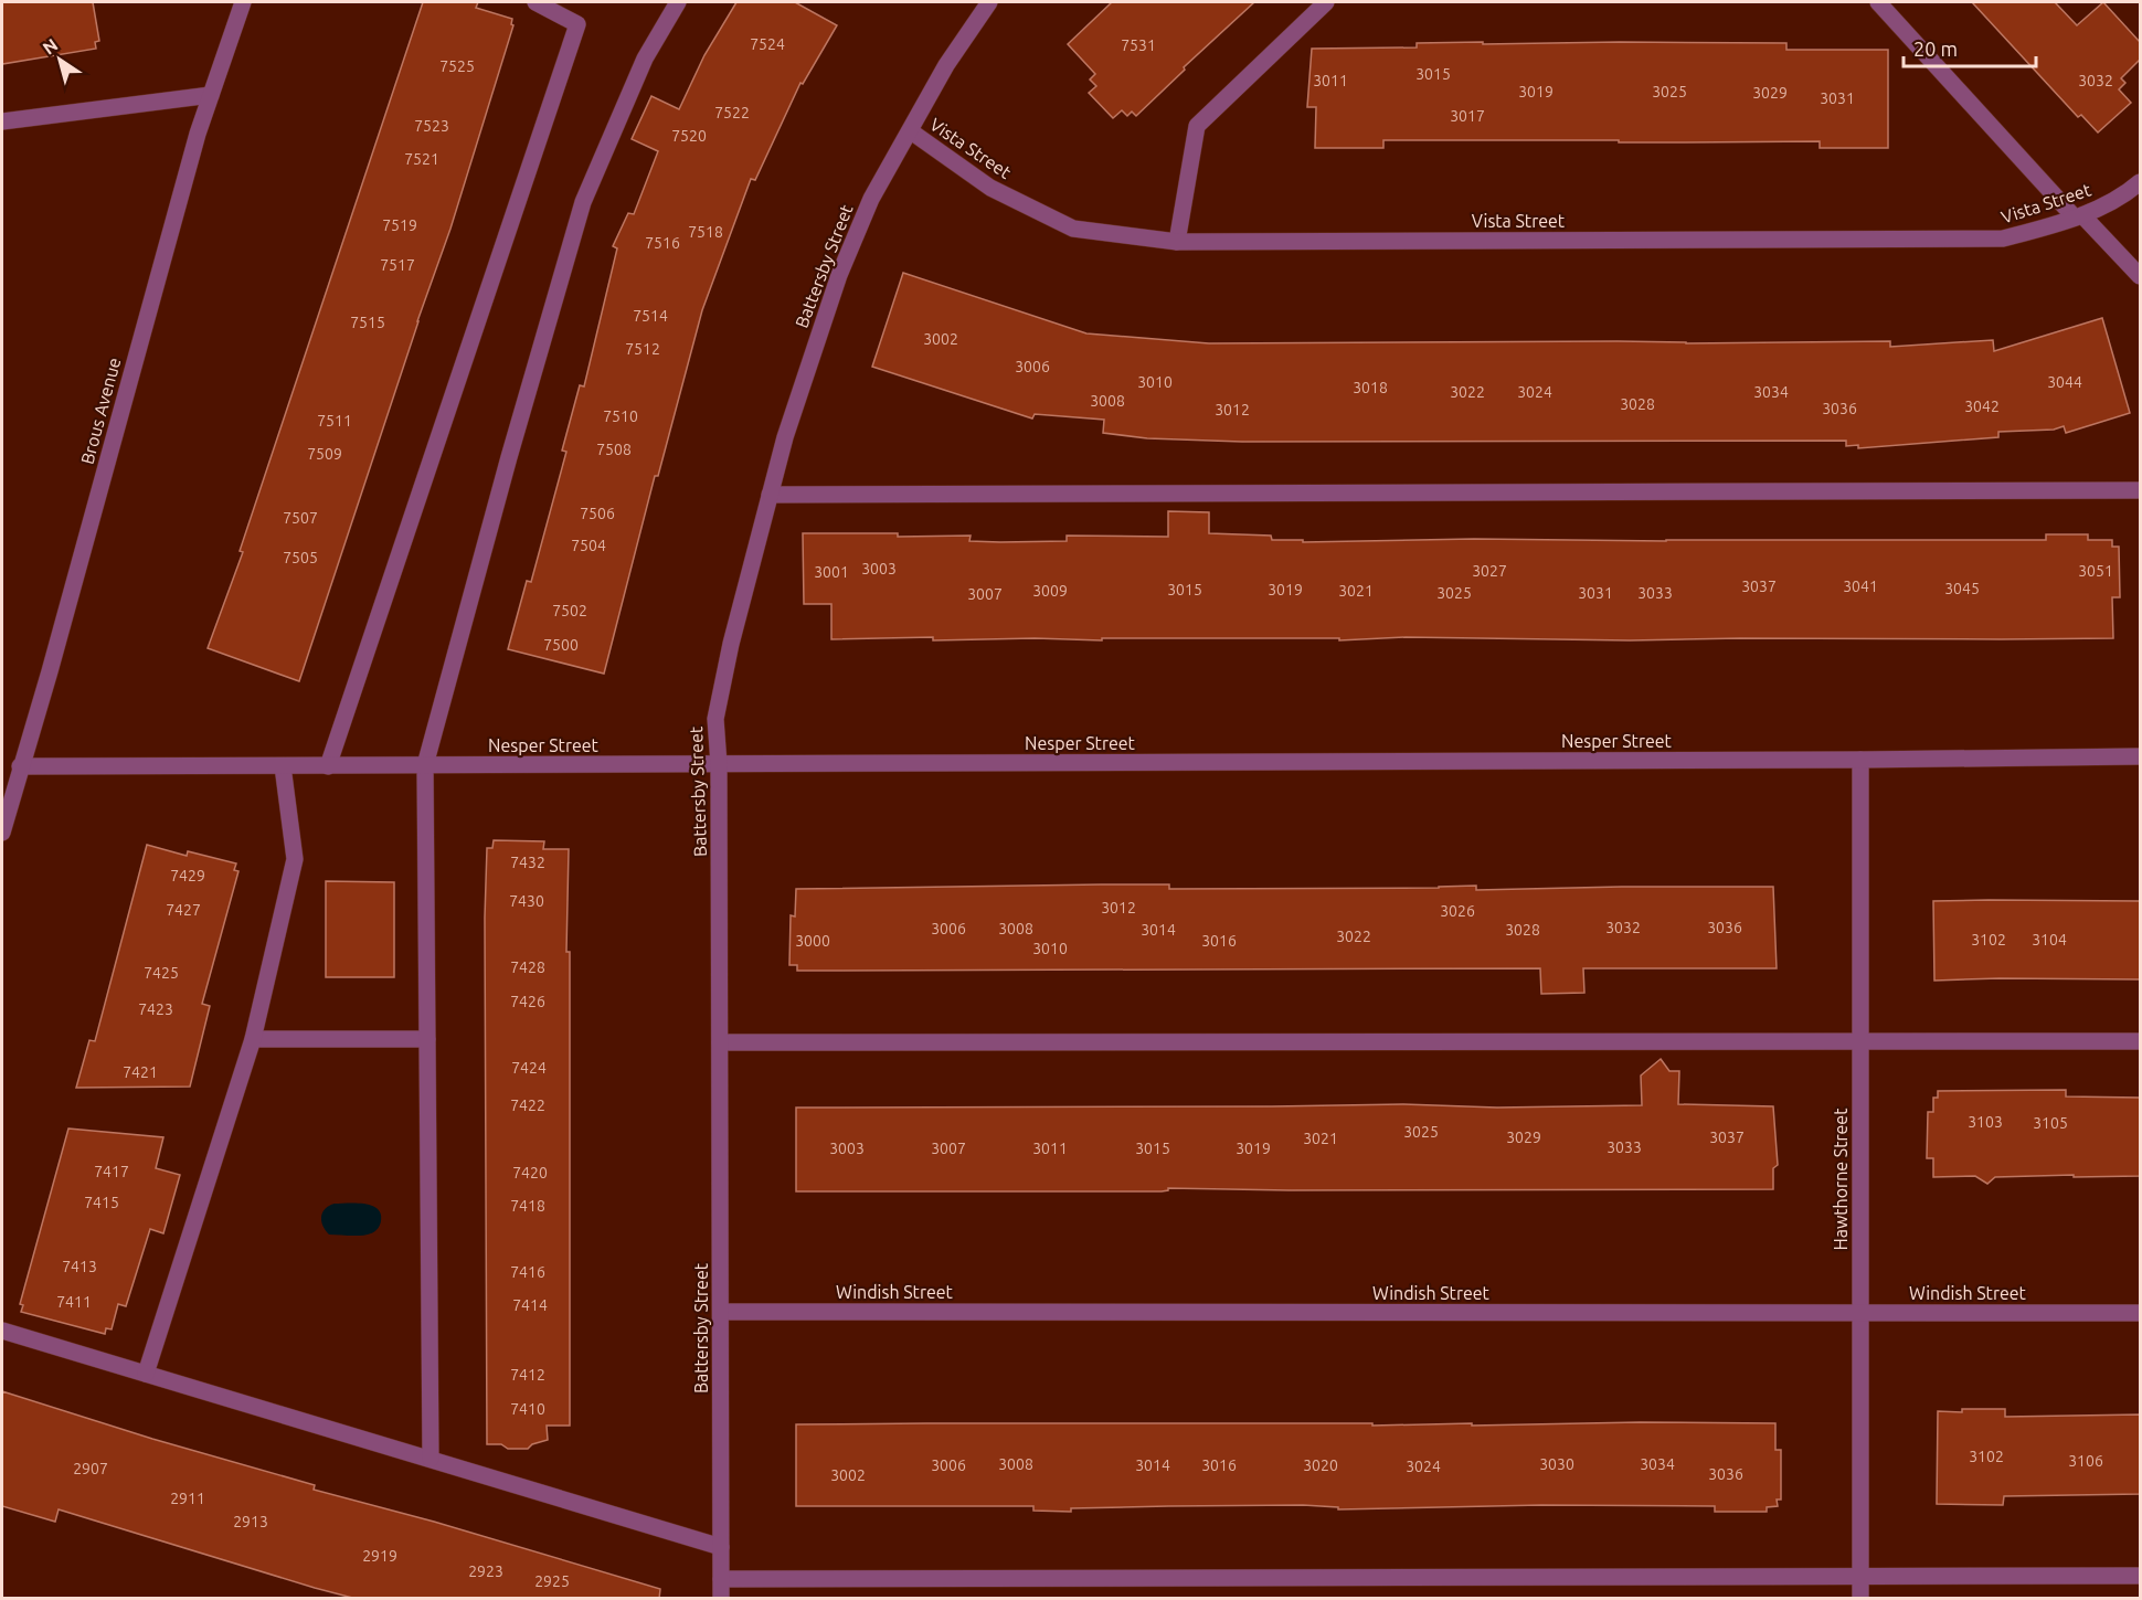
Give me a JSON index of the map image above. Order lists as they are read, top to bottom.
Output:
{
  "streets": {
    "street": [
      "Vista Street",
      "Battersby Street",
      "Brous Avenue",
      "Nesper Street",
      "Hawthorne Street",
      "Windish Street"
    ]
  },
  "crossings": [
    ["Vista Street", "Battersby Street"],
    ["Battersby Street", "Nesper Street"],
    ["Battersby Street", "Windish Street"],
    ["Brous Avenue", "Nesper Street"],
    ["Nesper Street", "Hawthorne Street"],
    ["Hawthorne Street", "Windish Street"]
  ],
  "house_numbers": [
    "7524",
    "7531",
    "7525",
    "3015",
    "3011",
    "3032",
    "3019",
    "3025",
    "3029",
    "3031",
    "7522",
    "3017",
    "7523",
    "7520",
    "7521",
    "7519",
    "7518",
    "7516",
    "7517",
    "7514",
    "7515",
    "3002",
    "7512",
    "3006",
    "3010",
    "3044",
    "3018",
    "3022",
    "3024",
    "3034",
    "3008",
    "3028",
    "3042",
    "3036",
    "3012",
    "7510",
    "7511",
    "7508",
    "7509",
    "7506",
    "7507",
    "7504",
    "7505",
    "3003",
    "3027",
    "3051",
    "3001",
    "3037",
    "3041",
    "3045",
    "3015",
    "3019",
    "3009",
    "3021",
    "3025",
    "3031",
    "3033",
    "3007",
    "7502",
    "7500",
    "7432",
    "7429",
    "7430",
    "3012",
    "7427",
    "3026",
    "3032",
    "3036",
    "3006",
    "3008",
    "3014",
    "3028",
    "3022",
    "3102",
    "3104",
    "3000",
    "3016",
    "3010",
    "7428",
    "7425",
    "7426",
    "7423",
    "7424",
    "7421",
    "7422",
    "3103",
    "3105",
    "3025",
    "3029",
    "3037",
    "3021",
    "3033",
    "3003",
    "3007",
    "3011",
    "3015",
    "3019",
    "7417",
    "7420",
    "7415",
    "7418",
    "7413",
    "7416",
    "7411",
    "7414",
    "7412",
    "7410",
    "3102",
    "3106",
    "3008",
    "3030",
    "3034",
    "3006",
    "3014",
    "3016",
    "3020",
    "3024",
    "2907",
    "3036",
    "3002",
    "2911",
    "2913",
    "2919",
    "2923",
    "2925"
  ],
  "scale_bar": "20 m",
  "north": "top left"
}
